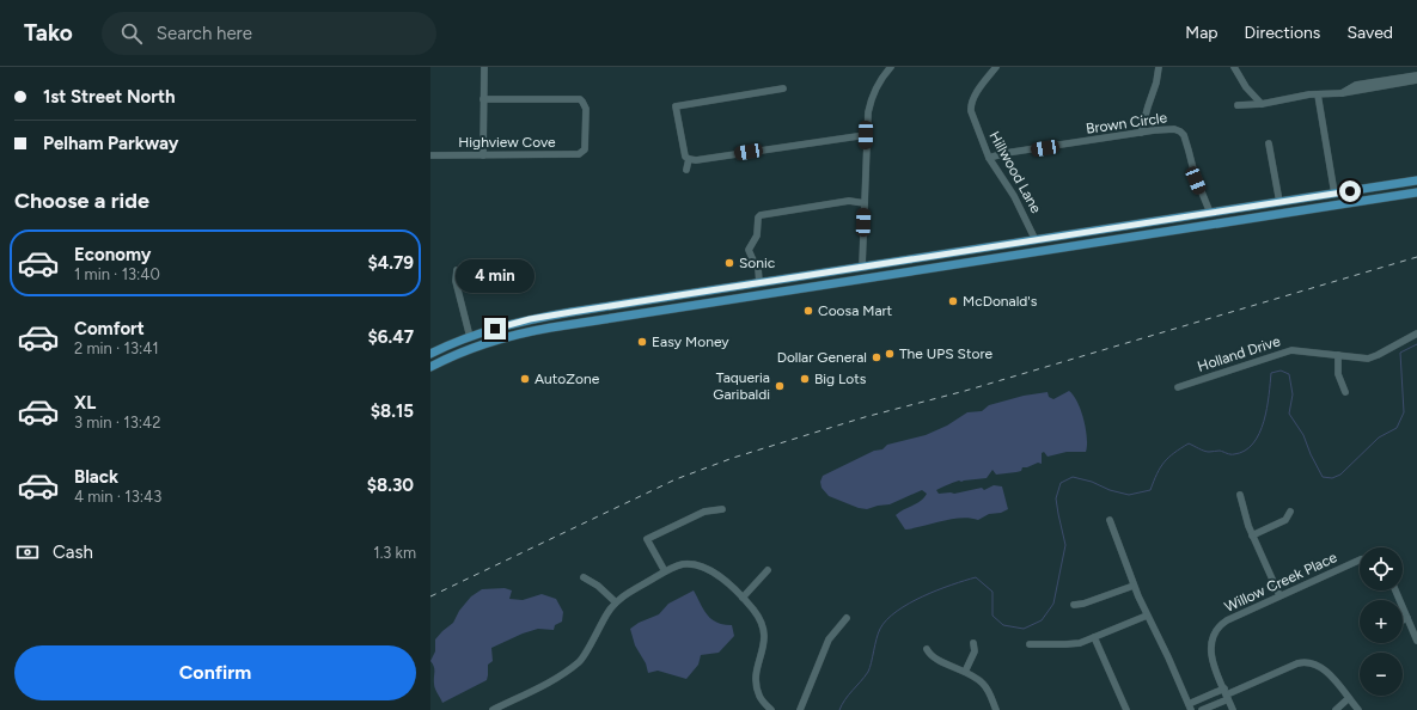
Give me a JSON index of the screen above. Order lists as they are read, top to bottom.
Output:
{
  "streets": {
    "street": [
      "Brown Circle",
      "Highview Cove",
      "Hillwood Lane",
      "Holland Drive",
      "Willow Creek Place"
    ]
  },
  "crossings": [
    ["Brown Circle", "Hillwood Lane"]
  ],
  "places": [
    "Sonic",
    "McDonald's",
    "Coosa Mart",
    "Easy Money",
    "The UPS Store",
    "Dollar General",
    "AutoZone",
    "Big Lots",
    "Taqueria Garibaldi"
  ],
  "page": {
    "header": "Tako",
    "search": "Search here",
    "nav": ["Map", "Directions", "Saved"],
    "banner": ["1st Street North", "Pelham Parkway"],
    "heading": "Choose a ride",
    "list": [
      {
        "name": "Economy",
        "note": "1 min · 13:40",
        "value": "$4.79"
      },
      {
        "name": "Comfort",
        "note": "2 min · 13:41",
        "value": "$6.47"
      },
      {
        "name": "XL",
        "note": "3 min · 13:42",
        "value": "$8.15"
      },
      {
        "name": "Black",
        "note": "4 min · 13:43",
        "value": "$8.30"
      }
    ],
    "bubble": "4 min",
    "pay": ["Cash", "1.3 km"],
    "map_buttons": ["+", "−"],
    "buttons": "Confirm"
  }
}
